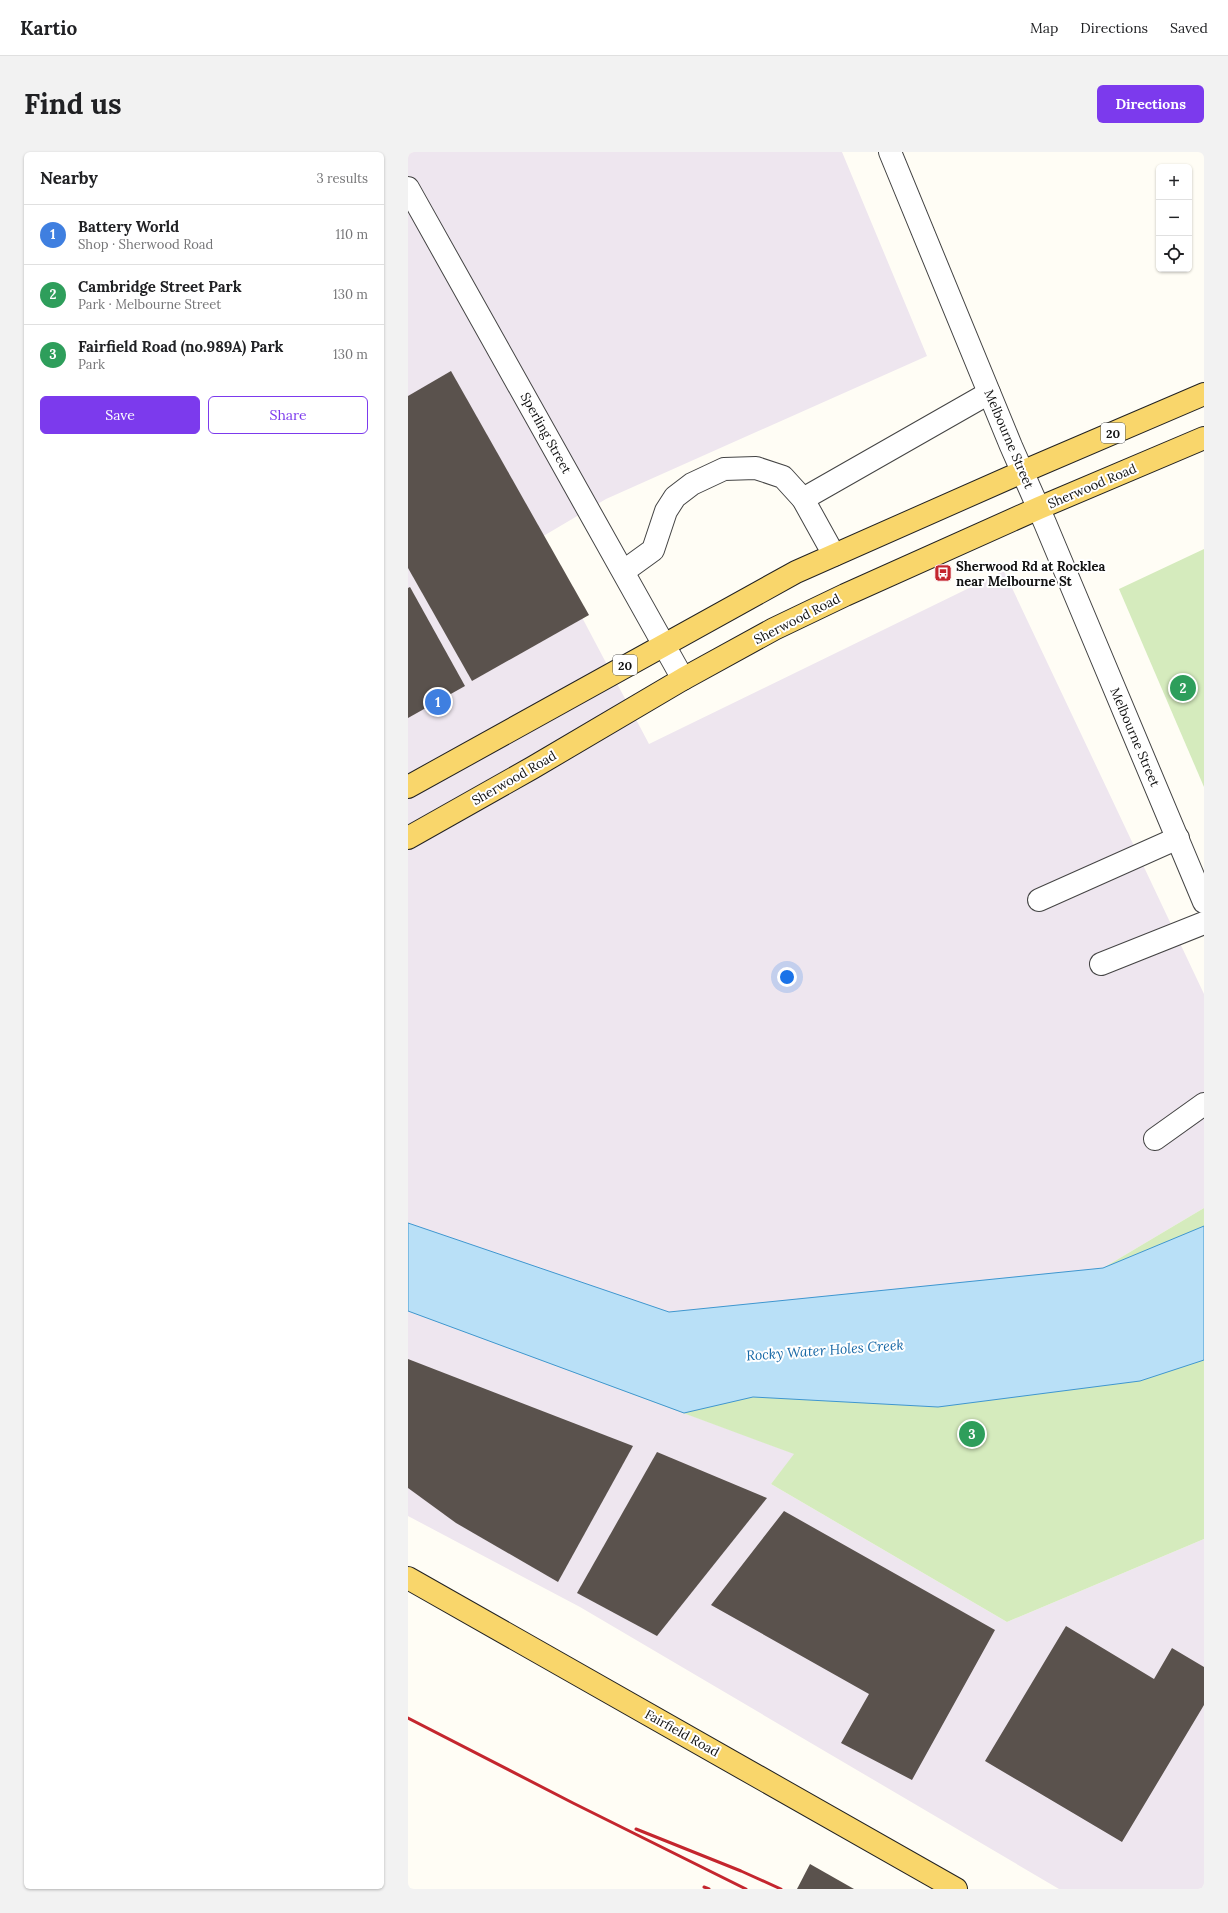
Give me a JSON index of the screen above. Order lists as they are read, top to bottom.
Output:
{
  "streets": {
    "main road": ["20", "Sherwood Road", "Fairfield Road"],
    "street": ["Sperling Street", "Melbourne Street"]
  },
  "crossings": [
    ["Sperling Street", "20"],
    ["Sperling Street", "Sherwood Road"],
    ["20", "Melbourne Street"],
    ["Melbourne Street", "Sherwood Road"]
  ],
  "water": ["Rocky Water Holes Creek"],
  "places": {
    "bus stop": ["Sherwood Rd at Rocklea near Melbourne St"]
  },
  "page": {
    "header": "Kartio",
    "nav": ["Map", "Directions", "Saved"],
    "buttons": [
      "Directions",
      ["Save", "Share"]
    ],
    "title": "Find us",
    "heading": ["Nearby", "3 results"],
    "map_buttons": ["+", "−"],
    "list": [
      {
        "mark": "1",
        "name": "Battery World",
        "note": "Shop · Sherwood Road",
        "value": "110 m"
      },
      {
        "mark": "2",
        "name": "Cambridge Street Park",
        "note": "Park · Melbourne Street",
        "value": "130 m"
      },
      {
        "mark": "3",
        "name": "Fairfield Road (no.989A) Park",
        "note": "Park",
        "value": "130 m"
      }
    ],
    "pins": ["2", "1", "3"]
  }
}
